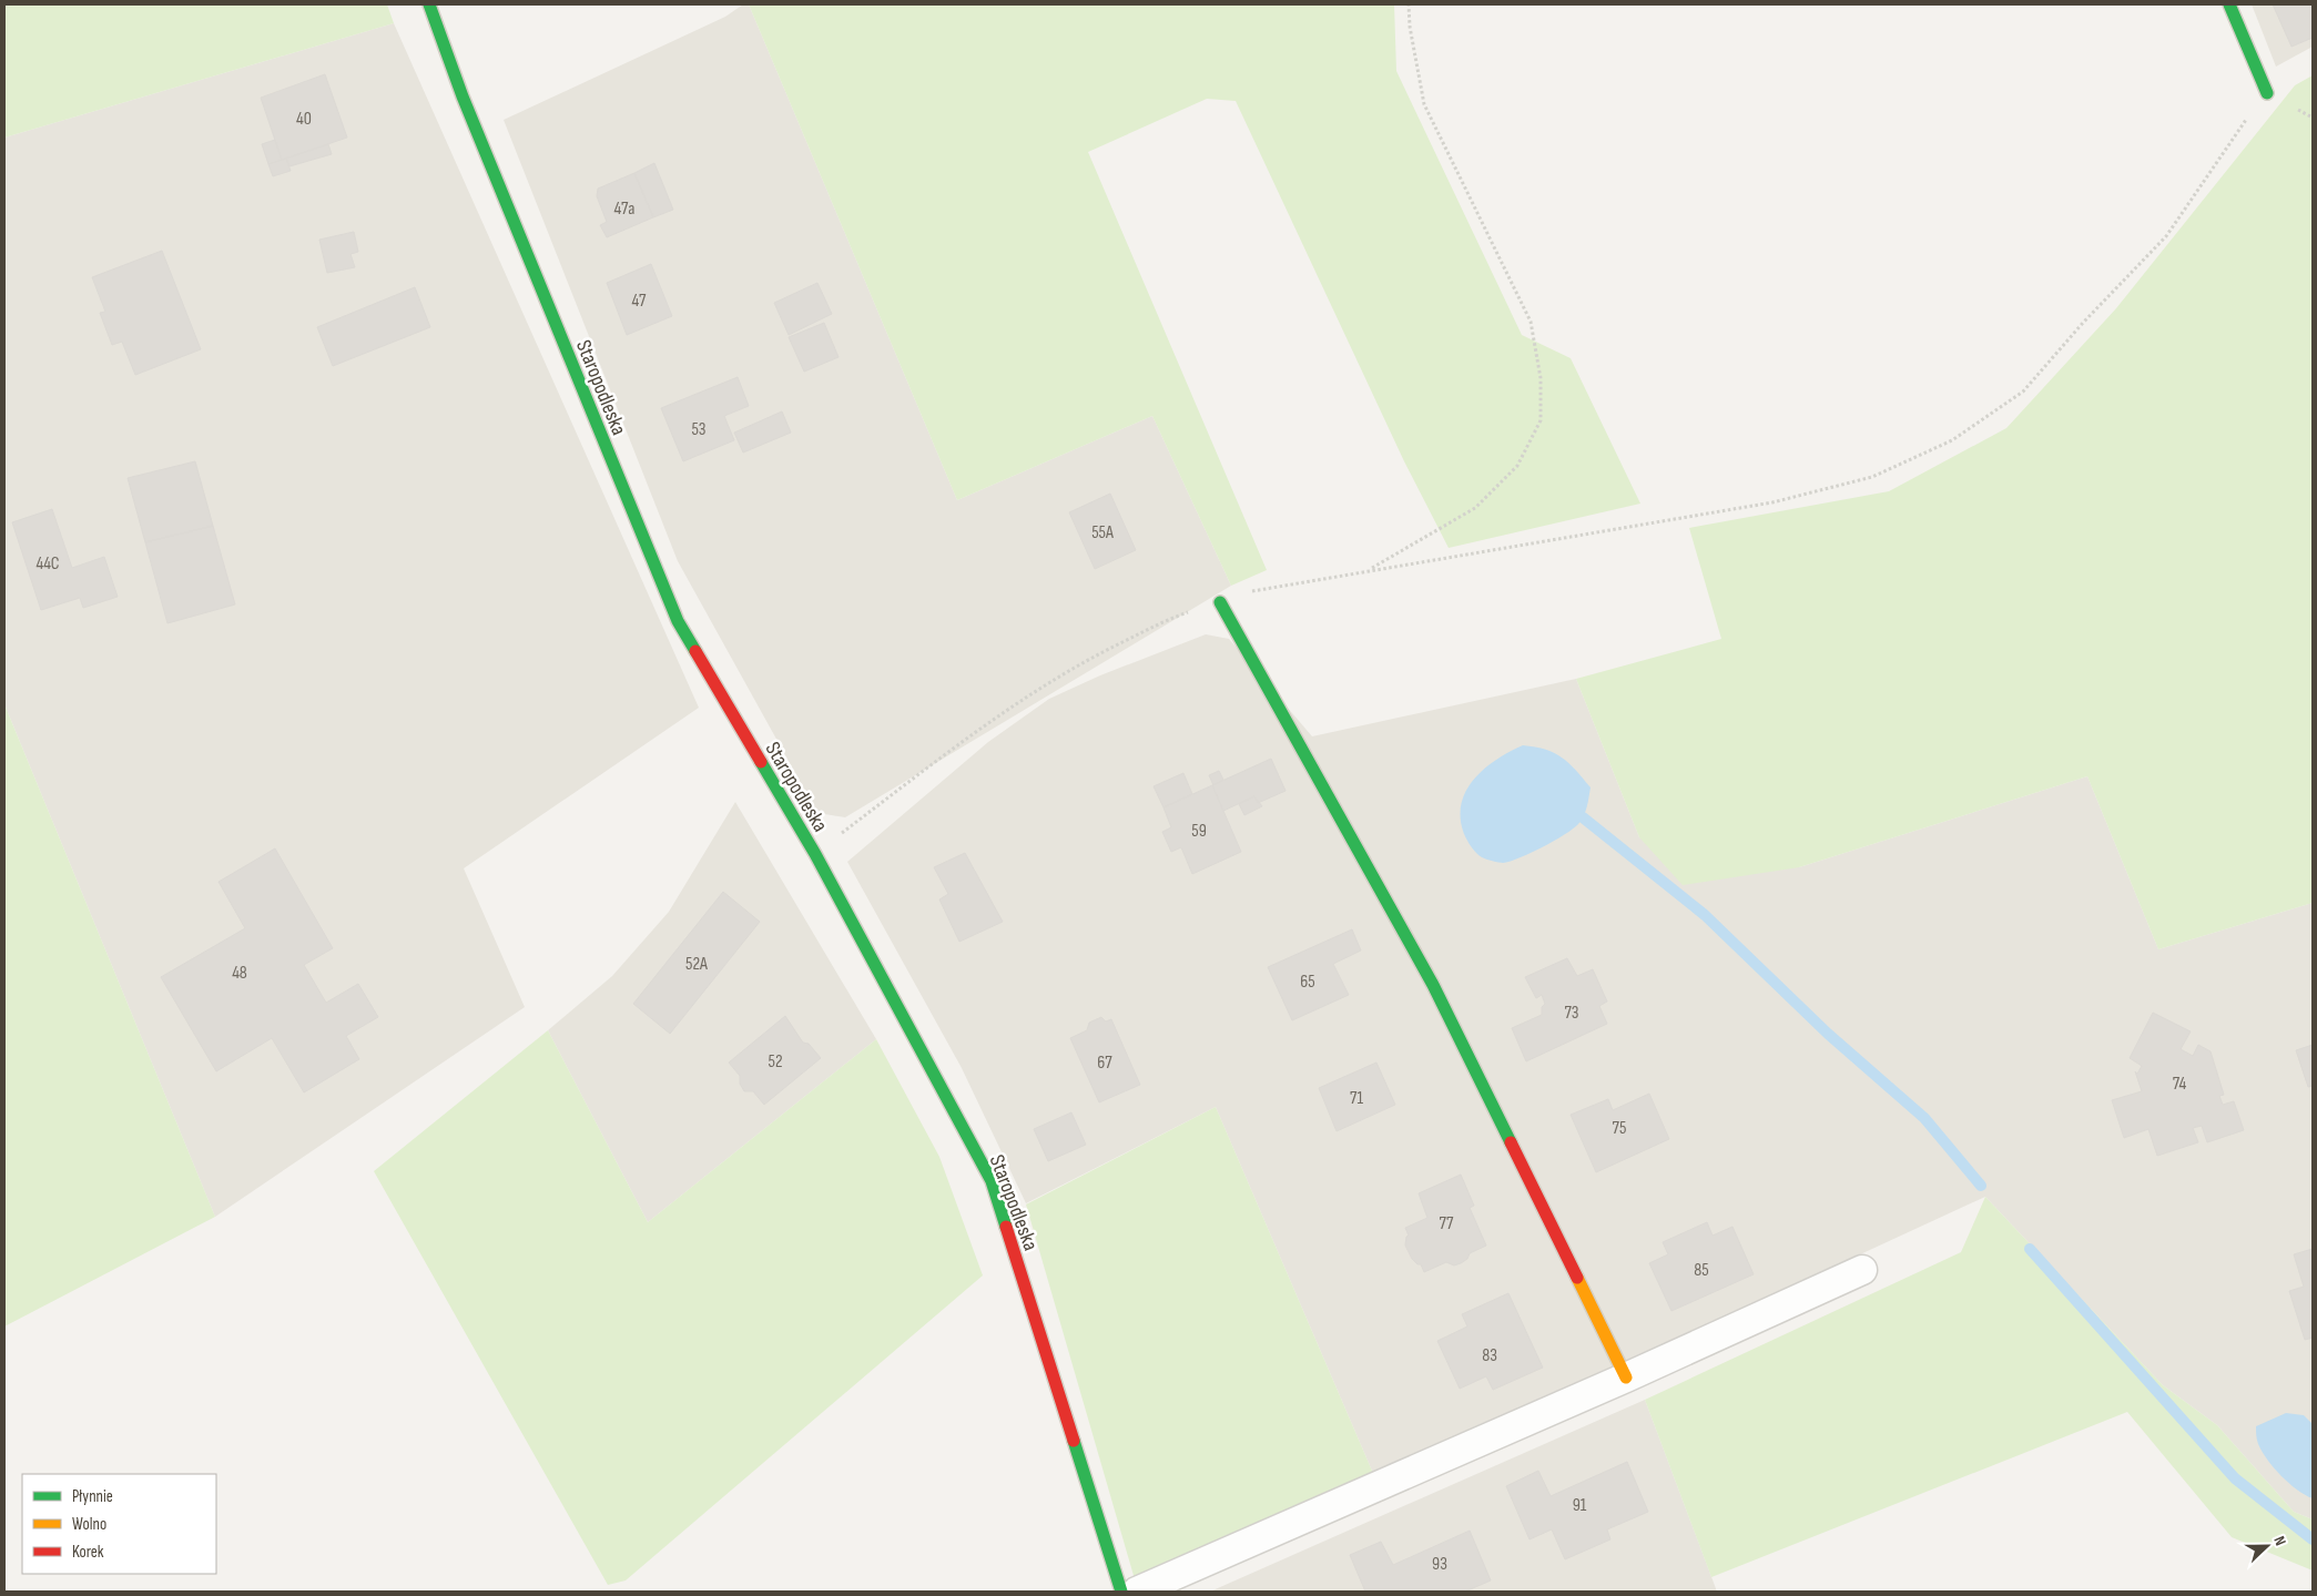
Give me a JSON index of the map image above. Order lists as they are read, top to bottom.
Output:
{
  "streets": {
    "street": ["Staropodleska"]
  },
  "house_numbers": [
    "40",
    "47a",
    "47",
    "53",
    "55A",
    "44C",
    "59",
    "52A",
    "48",
    "65",
    "73",
    "52",
    "67",
    "74",
    "71",
    "75",
    "77",
    "85",
    "83",
    "91",
    "93"
  ],
  "legend": ["Płynnie", "Wolno", "Korek"],
  "north": "right"
}
